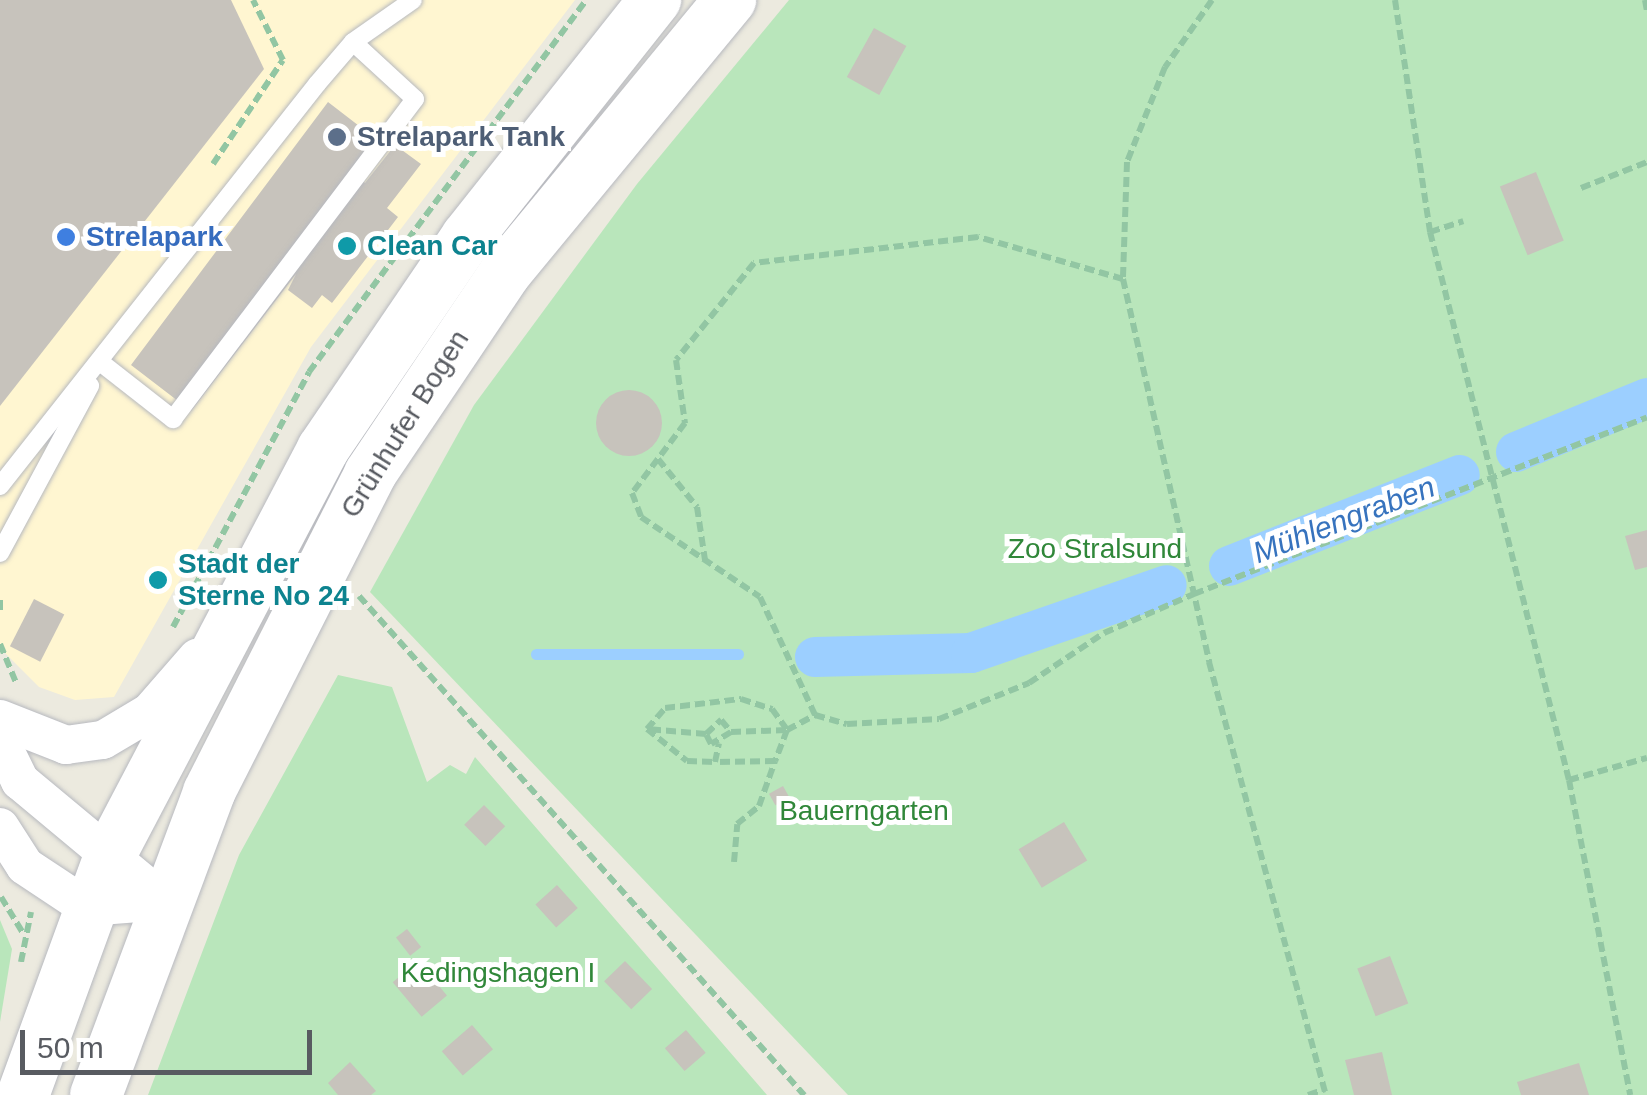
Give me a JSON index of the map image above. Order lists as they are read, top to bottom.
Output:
{
  "streets": {
    "main road": ["Grünhufer Bogen"]
  },
  "water": ["Mühlengraben"],
  "parks": ["Zoo Stralsund", "Bauerngarten", "Kedingshagen I"],
  "places": [
    "Strelapark Tank",
    "Strelapark",
    "Clean Car",
    "Stadt der Sterne No 24"
  ],
  "scale_bar": "50 m"
}
